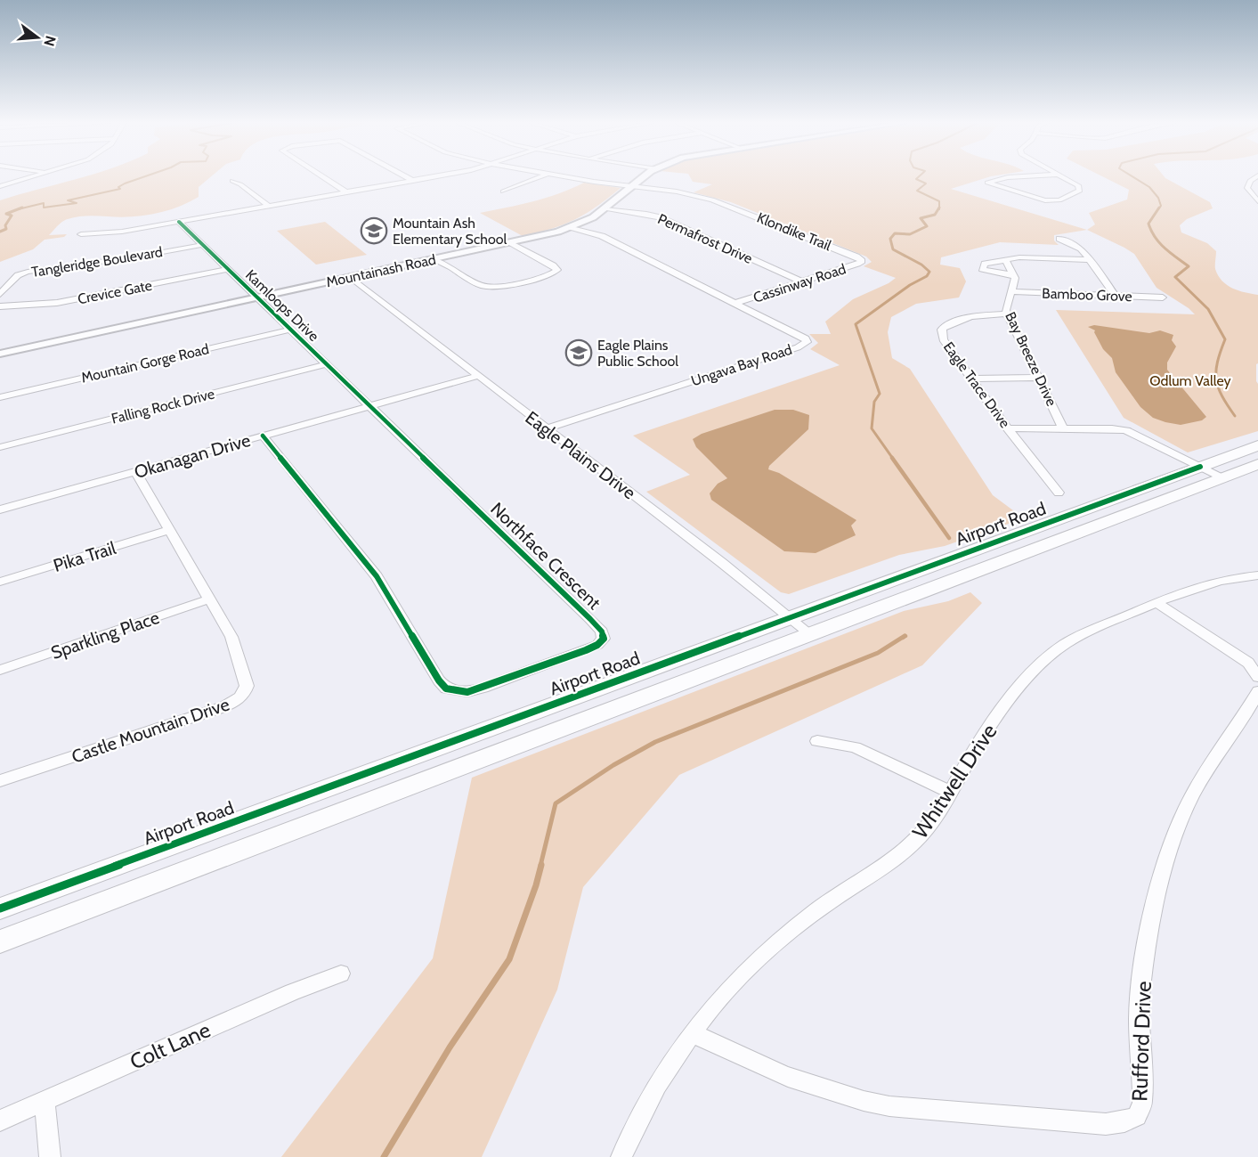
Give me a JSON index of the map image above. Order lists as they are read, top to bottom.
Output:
{
  "streets": {
    "main road": ["Airport Road"],
    "street": [
      "Klondike Trail",
      "Permafrost Drive",
      "Tangleridge Boulevard",
      "Mountainash Road",
      "Cassinway Road",
      "Crevice Gate",
      "Bamboo Grove",
      "Kamloops Drive",
      "Bay Breeze Drive",
      "Mountain Gorge Road",
      "Ungava Bay Road",
      "Eagle Trace Drive",
      "Falling Rock Drive",
      "Eagle Plains Drive",
      "Okanagan Drive",
      "Northface Crescent",
      "Pika Trail",
      "Sparkling Place",
      "Castle Mountain Drive",
      "Whitwell Drive",
      "Rufford Drive",
      "Colt Lane"
    ]
  },
  "crossings": [
    ["Klondike Trail", "Mountainash Road"],
    ["Klondike Trail", "Cassinway Road"],
    ["Permafrost Drive", "Mountainash Road"],
    ["Permafrost Drive", "Cassinway Road"],
    ["Tangleridge Boulevard", "Kamloops Drive"],
    ["Mountainash Road", "Kamloops Drive"],
    ["Mountainash Road", "Ungava Bay Road"],
    ["Mountainash Road", "Eagle Plains Drive"],
    ["Cassinway Road", "Ungava Bay Road"],
    ["Crevice Gate", "Kamloops Drive"],
    ["Bamboo Grove", "Bay Breeze Drive"],
    ["Kamloops Drive", "Mountain Gorge Road"],
    ["Kamloops Drive", "Falling Rock Drive"],
    ["Kamloops Drive", "Okanagan Drive"],
    ["Kamloops Drive", "Northface Crescent"],
    ["Bay Breeze Drive", "Eagle Trace Drive"],
    ["Ungava Bay Road", "Eagle Plains Drive"],
    ["Eagle Plains Drive", "Okanagan Drive"],
    ["Eagle Plains Drive", "Airport Road"],
    ["Okanagan Drive", "Northface Crescent"],
    ["Okanagan Drive", "Castle Mountain Drive"],
    ["Pika Trail", "Castle Mountain Drive"],
    ["Sparkling Place", "Castle Mountain Drive"],
    ["Whitwell Drive", "Rufford Drive"]
  ],
  "parks": ["Odlum Valley"],
  "places": {
    "school or university": ["Mountain Ash Elementary School", "Eagle Plains Public School"]
  },
  "north": "right"
}
